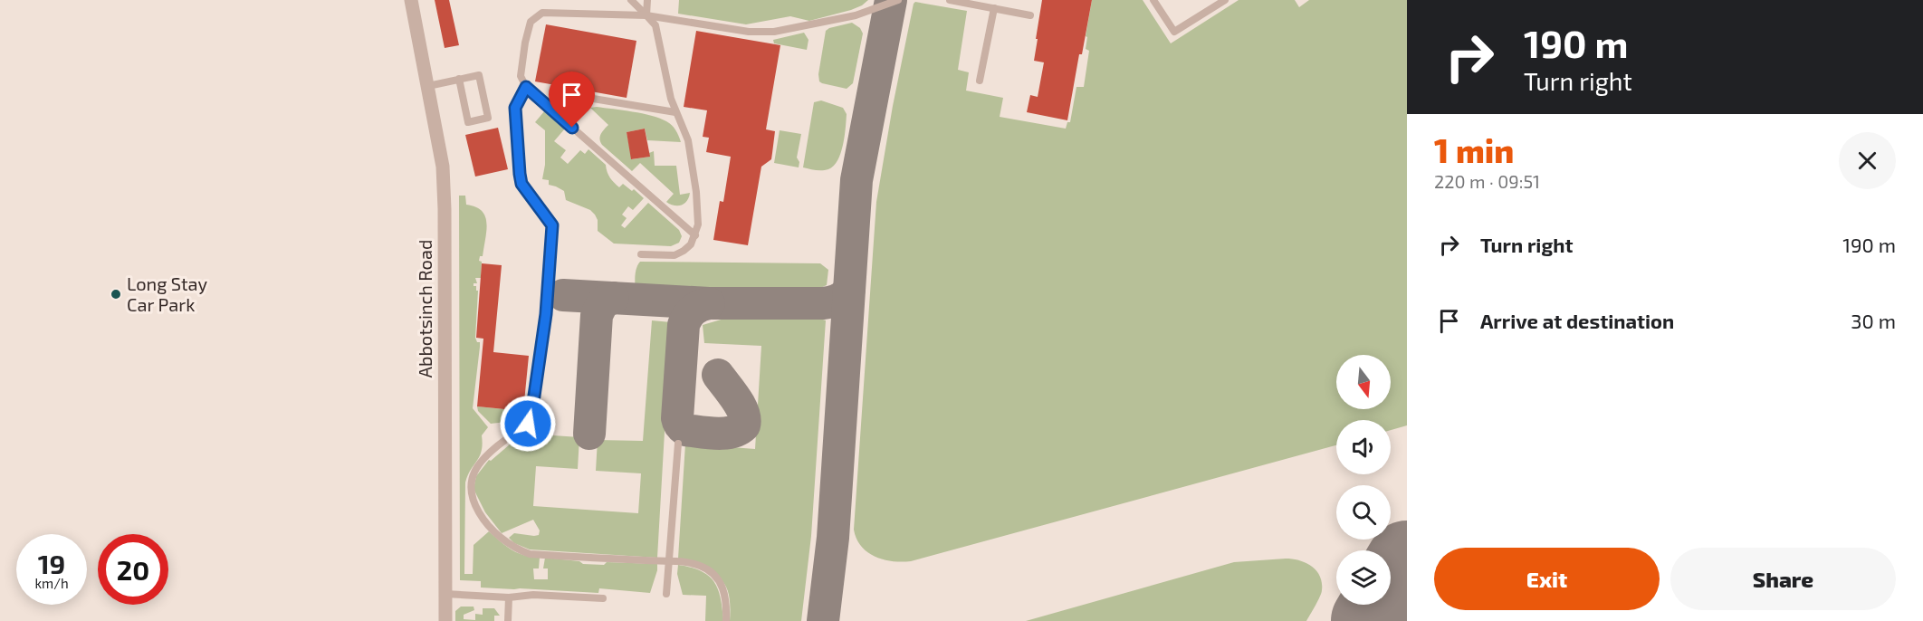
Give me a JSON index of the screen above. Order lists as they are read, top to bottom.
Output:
{
  "streets": {
    "street": ["Abbotsinch Road"]
  },
  "places": ["Long Stay Car Park"],
  "north": "bottom",
  "page": {
    "turn": ["190 m", "Turn right"],
    "heading": ["1 min", "220 m · 09:51"],
    "list": [
      {
        "name": "Turn right",
        "value": "190 m"
      },
      {
        "name": "Arrive at destination",
        "value": "30 m"
      }
    ],
    "speed": "19 km/h",
    "limit": "20",
    "buttons": ["Exit", "Share"]
  }
}
